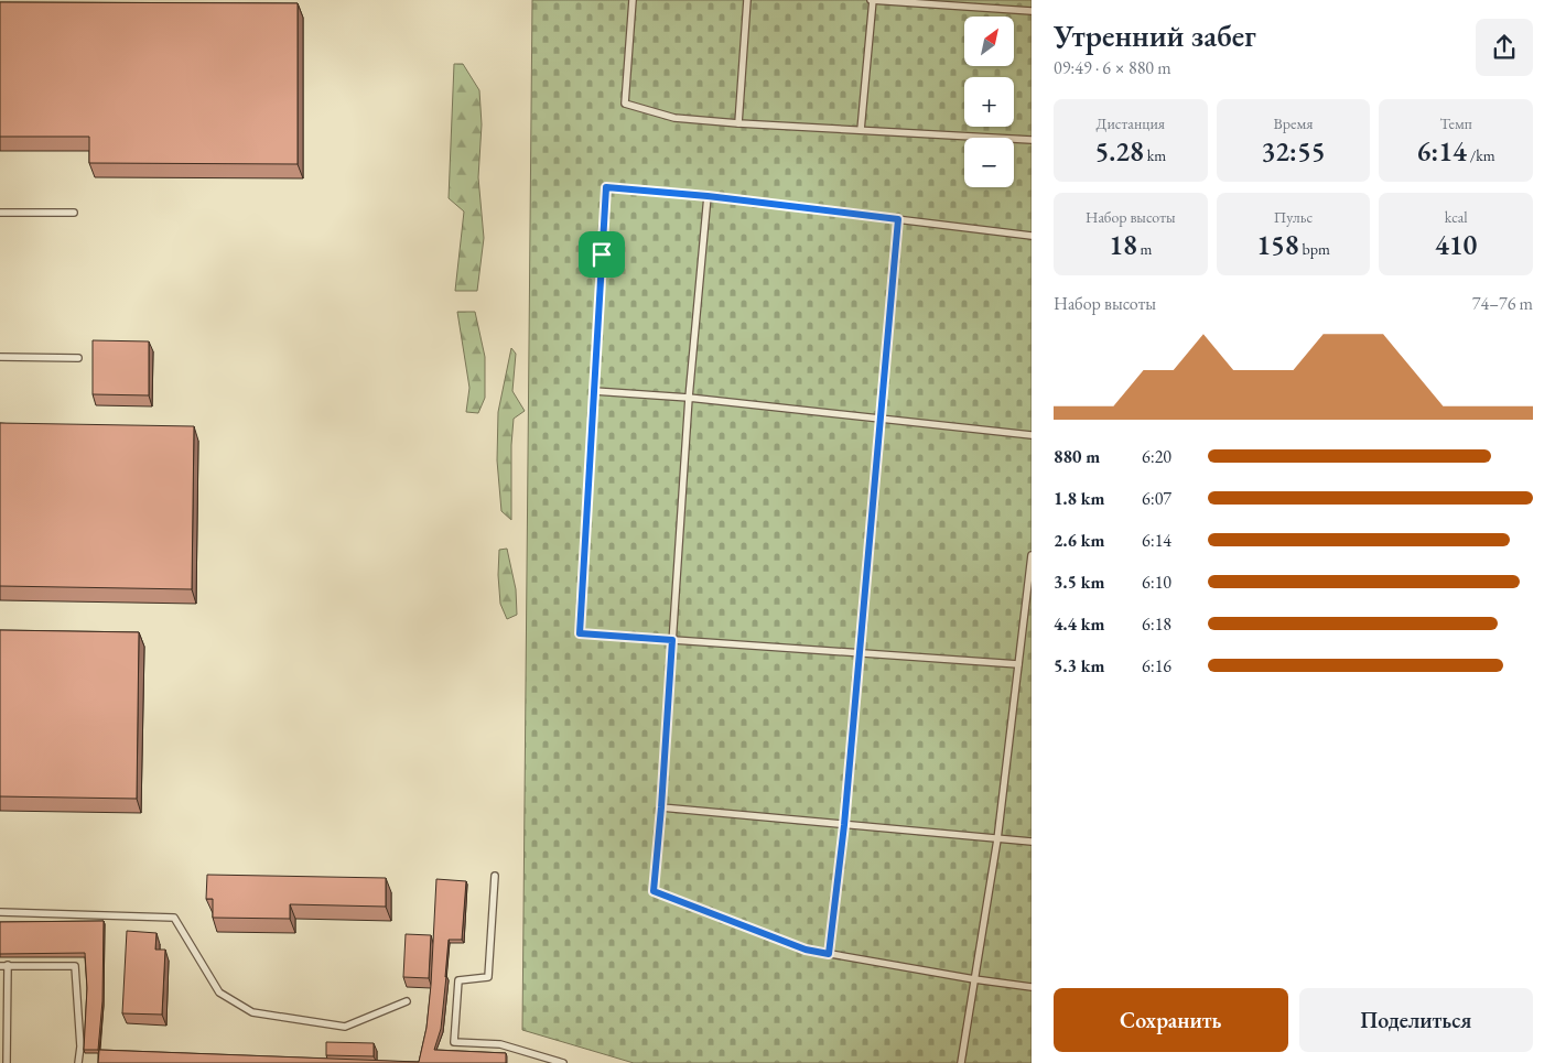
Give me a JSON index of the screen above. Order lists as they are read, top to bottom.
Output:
{
  "north": "top right",
  "page": {
    "heading": ["Утренний забег", "09:49 · 6 × 880 m"],
    "map_buttons": ["+", "−"],
    "stats": [
      ["Дистанция", "5.28 km"],
      ["Время", "32:55"],
      ["Темп", "6:14 /km"],
      ["Набор высоты", "18 m"],
      ["Пульс", "158 bpm"],
      ["kcal", "410"]
    ],
    "chart": ["Набор высоты", "74–76 m"],
    "list": [
      {
        "name": "880 m",
        "note": "6:20"
      },
      {
        "name": "1.8 km",
        "note": "6:07"
      },
      {
        "name": "2.6 km",
        "note": "6:14"
      },
      {
        "name": "3.5 km",
        "note": "6:10"
      },
      {
        "name": "4.4 km",
        "note": "6:18"
      },
      {
        "name": "5.3 km",
        "note": "6:16"
      }
    ],
    "buttons": ["Сохранить", "Поделиться"]
  }
}
